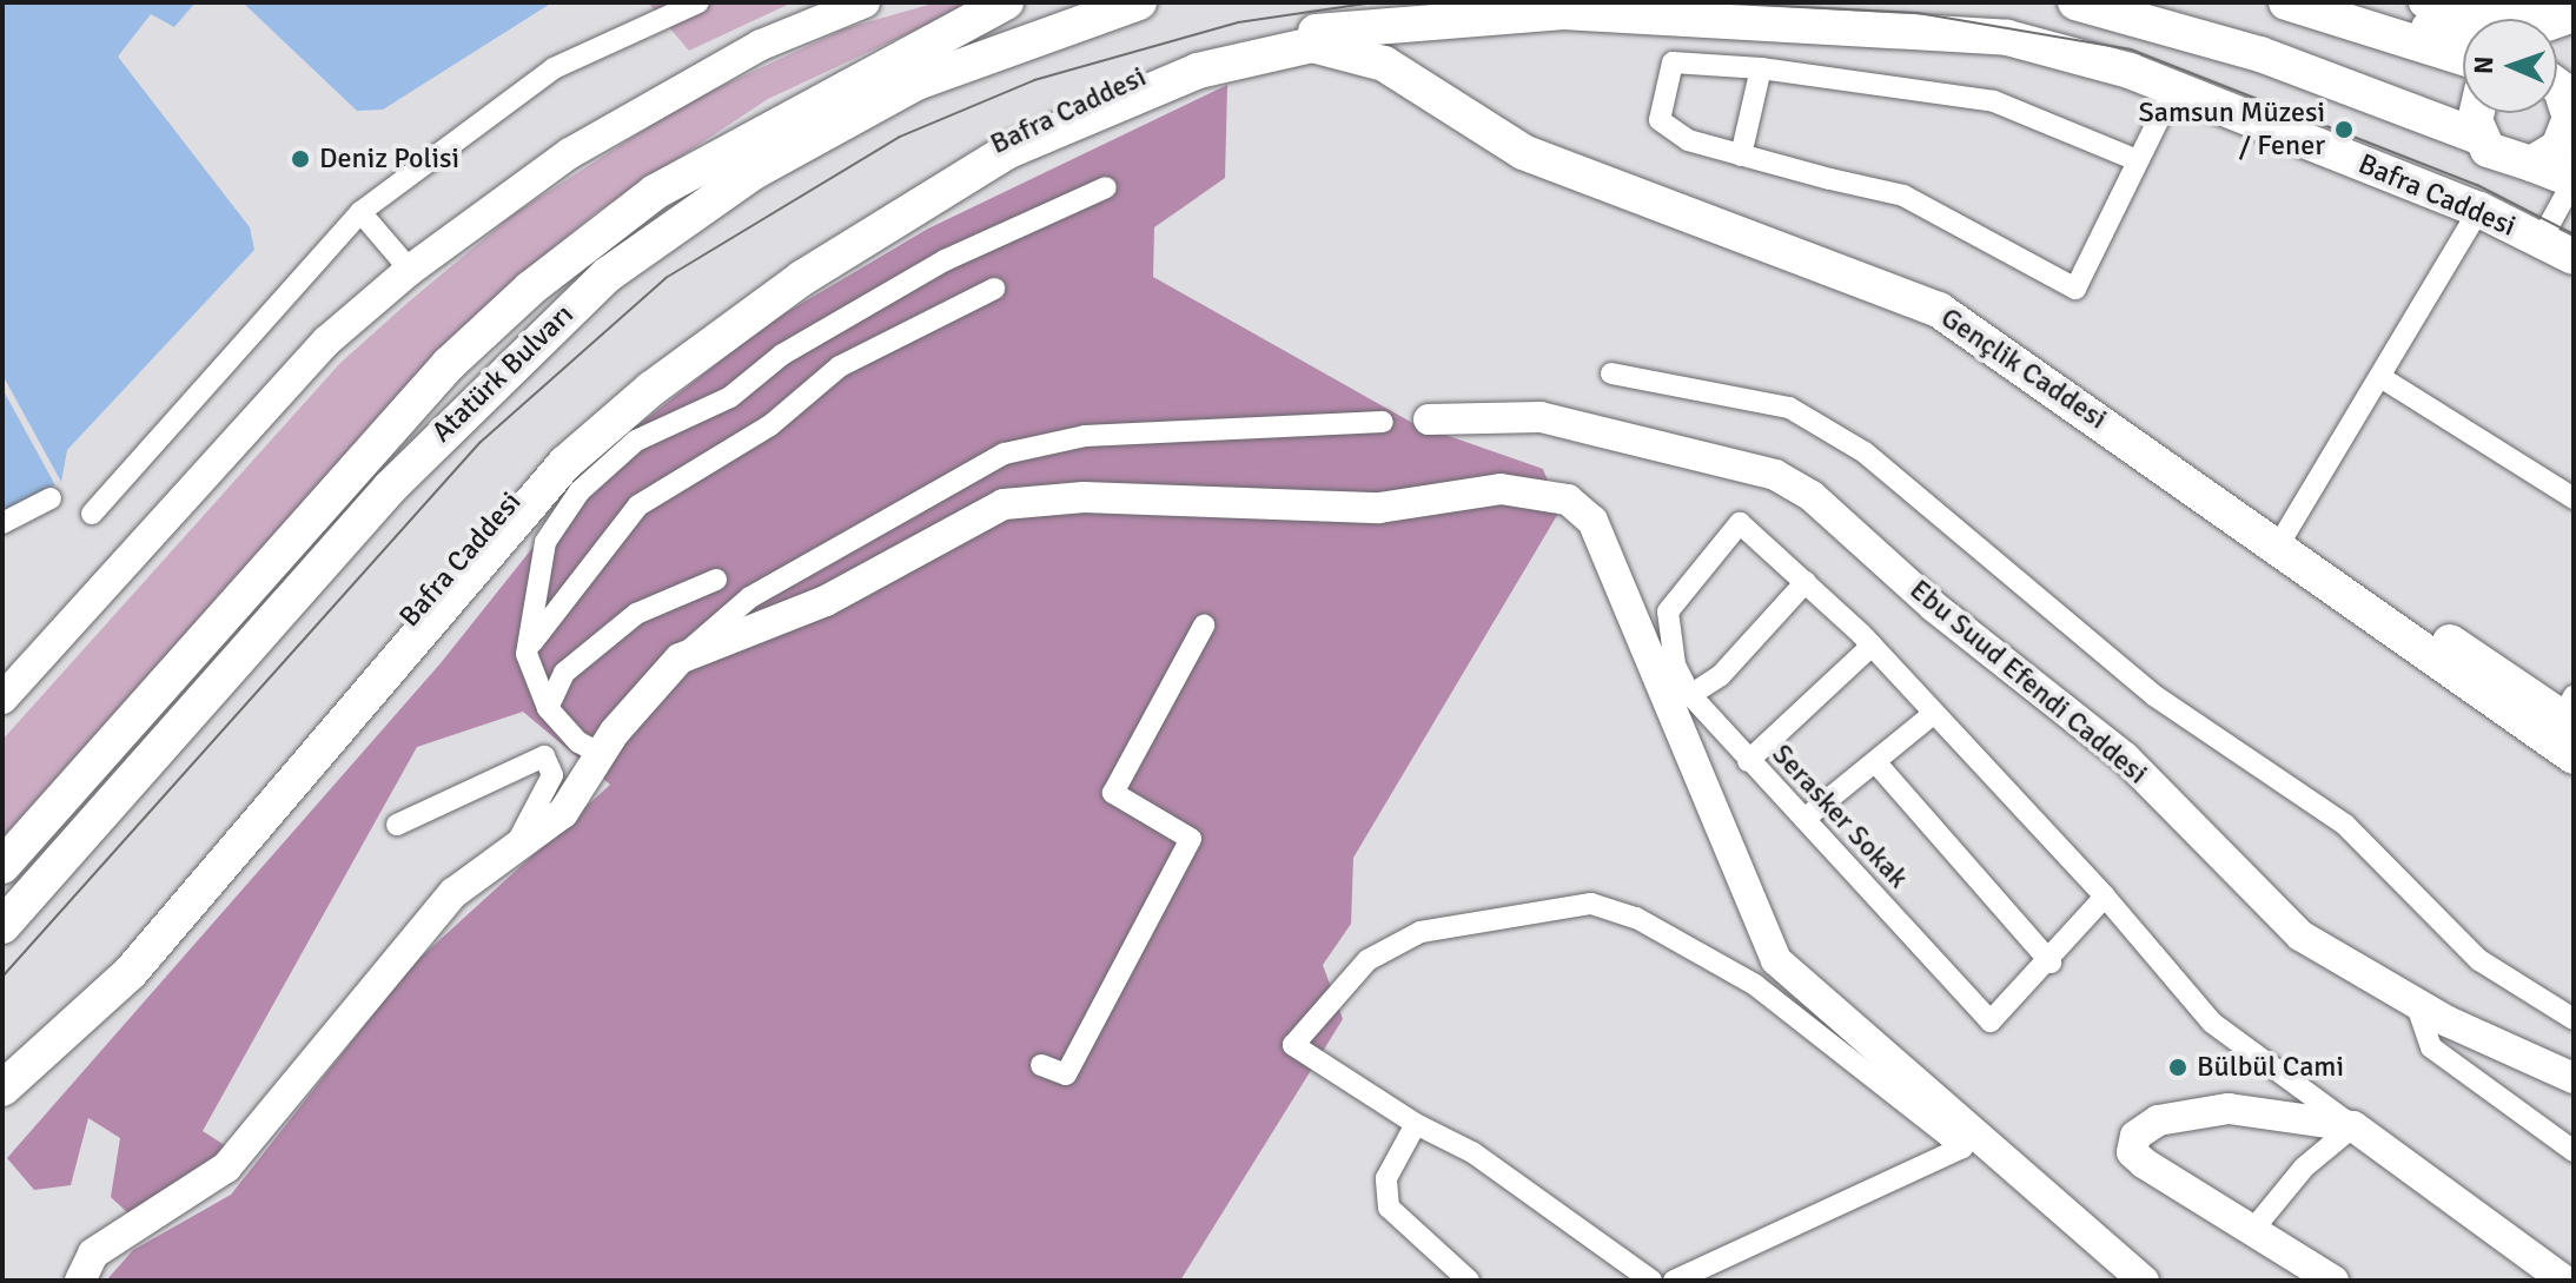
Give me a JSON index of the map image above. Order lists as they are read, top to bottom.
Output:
{
  "streets": {
    "main road": ["Bafra Caddesi", "Gençlik Caddesi", "Atatürk Bulvarı"],
    "street": ["Ebu Suud Efendi Caddesi", "Serasker Sokak"]
  },
  "crossings": [
    ["Bafra Caddesi", "Gençlik Caddesi"]
  ],
  "places": ["Samsun Müzesi / Fener", "Deniz Polisi", "Bülbül Cami"],
  "north": "left"
}
